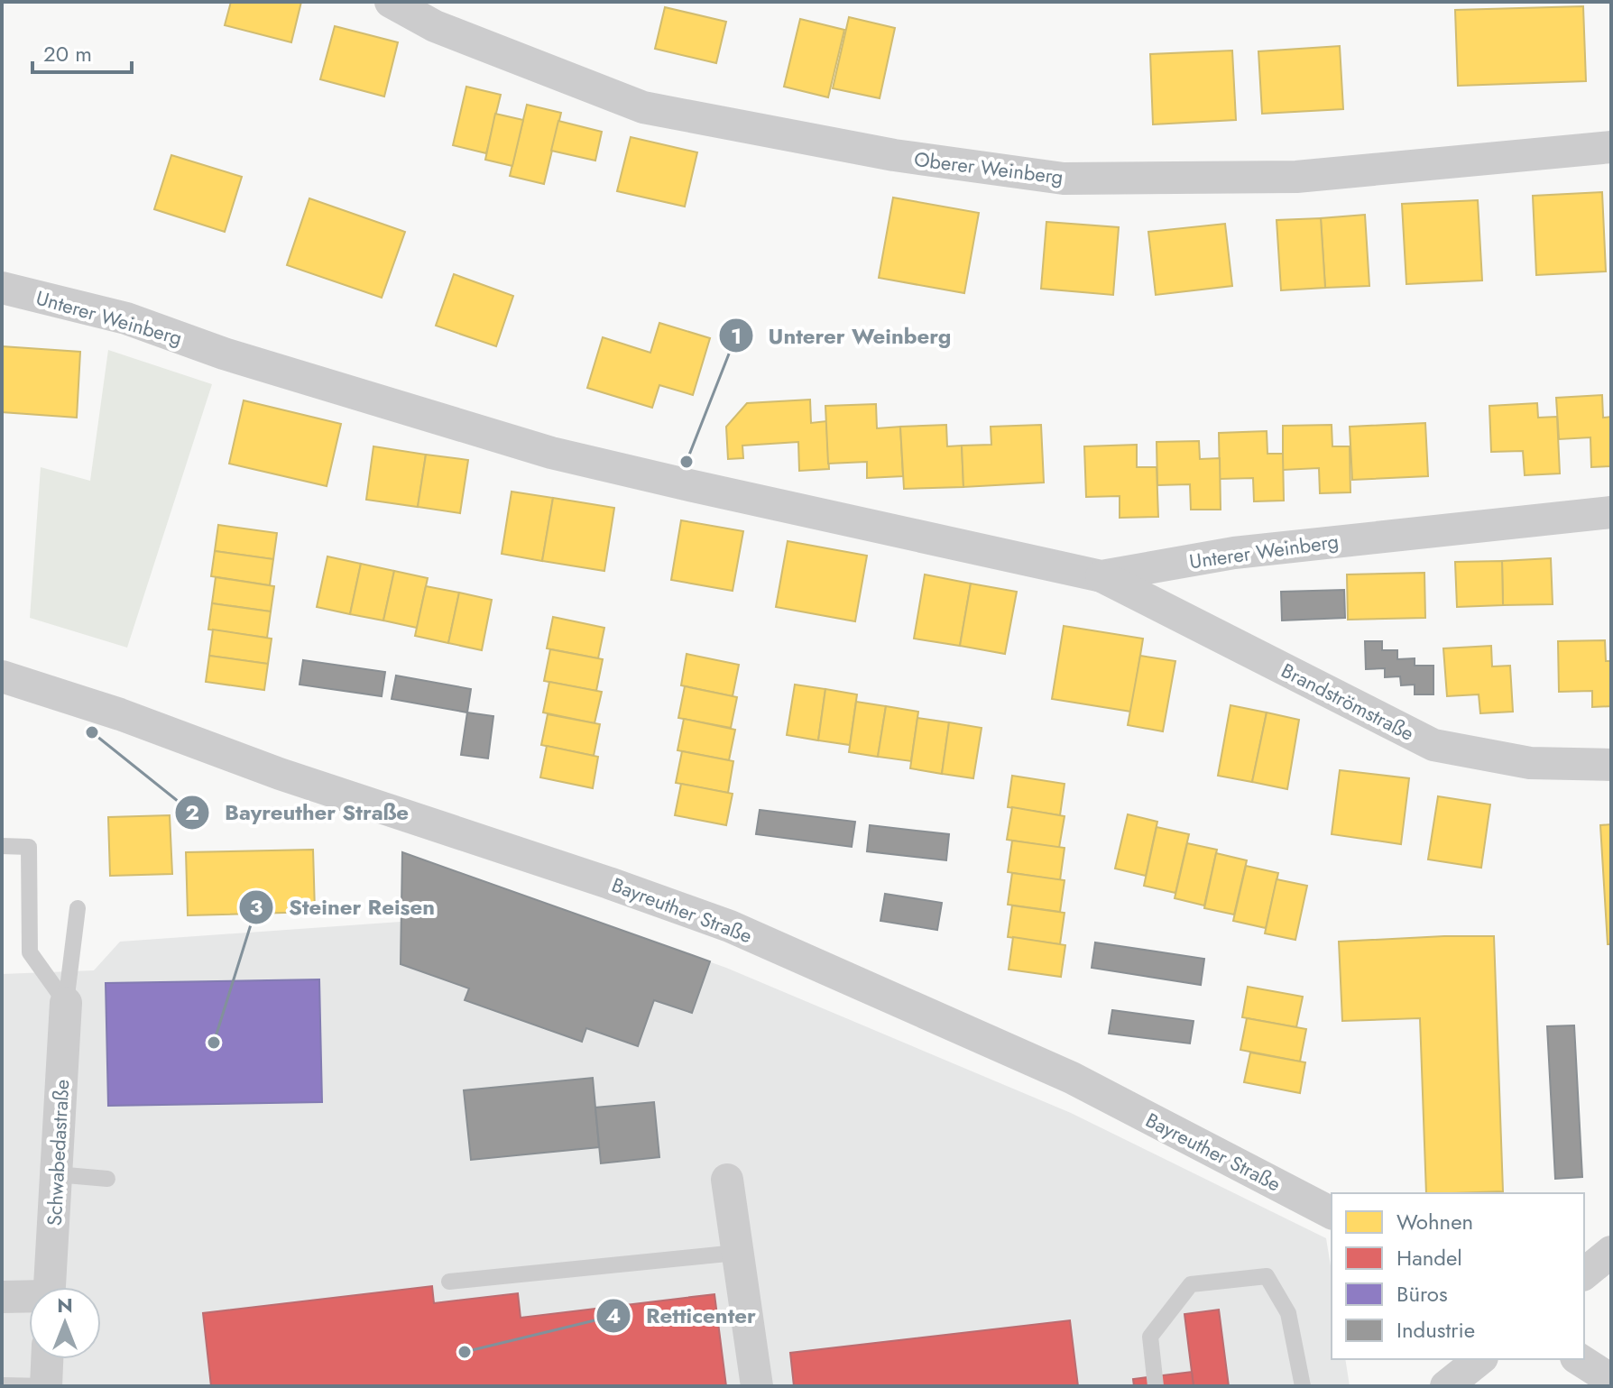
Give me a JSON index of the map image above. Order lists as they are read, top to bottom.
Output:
{
  "streets": {
    "street": [
      "Oberer Weinberg",
      "Unterer Weinberg",
      "Brandströmstraße",
      "Bayreuther Straße",
      "Schwabedastraße"
    ]
  },
  "crossings": [
    ["Unterer Weinberg", "Brandströmstraße"]
  ],
  "places": [
    "Unterer Weinberg",
    "Bayreuther Straße",
    "Steiner Reisen",
    "Retticenter"
  ],
  "legend": [
    "Wohnen",
    "Handel",
    "Büros",
    "Industrie"
  ],
  "scale_bar": "20 m",
  "north": "top"
}
